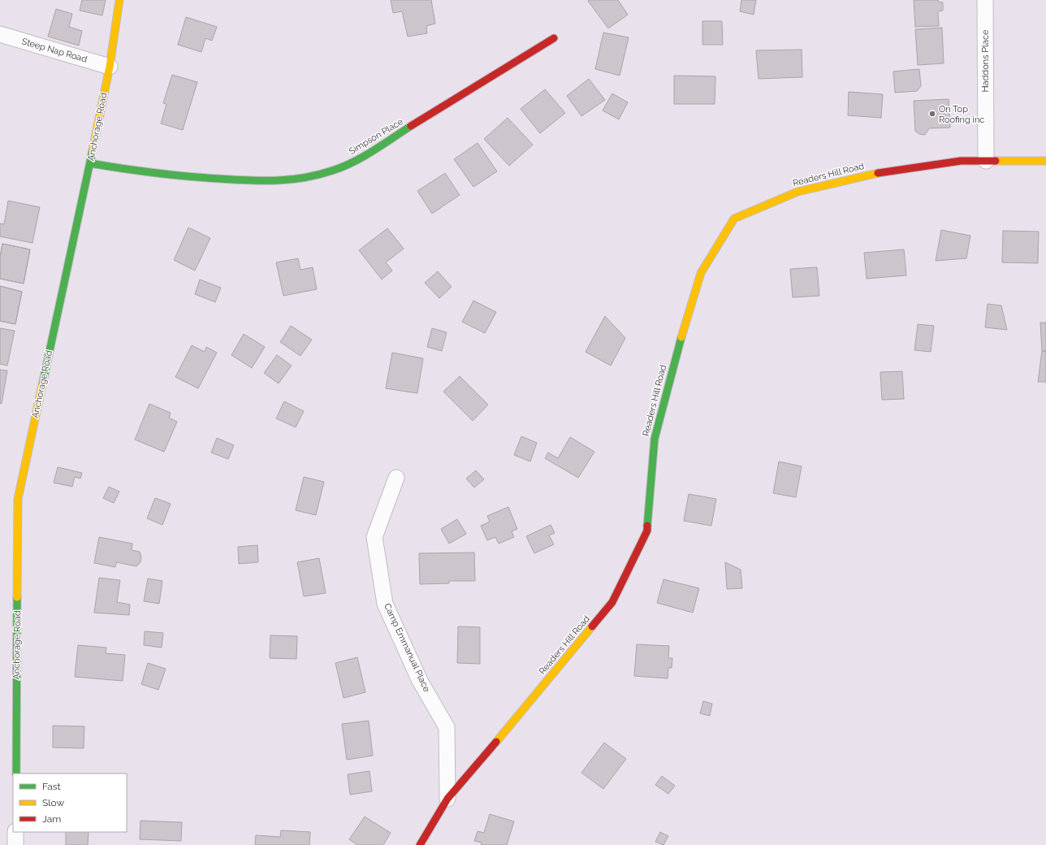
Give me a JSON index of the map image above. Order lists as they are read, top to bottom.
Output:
{
  "streets": {
    "street": [
      "Steep Nap Road",
      "Haddons Place",
      "Anchorage Road",
      "Simpson Place",
      "Readers Hill Road",
      "Camp Emmanual Place"
    ]
  },
  "crossings": [
    ["Steep Nap Road", "Anchorage Road"],
    ["Haddons Place", "Readers Hill Road"],
    ["Anchorage Road", "Simpson Place"],
    ["Readers Hill Road", "Camp Emmanual Place"]
  ],
  "places": ["On Top Roofing inc"],
  "legend": ["Fast", "Slow", "Jam"]
}
